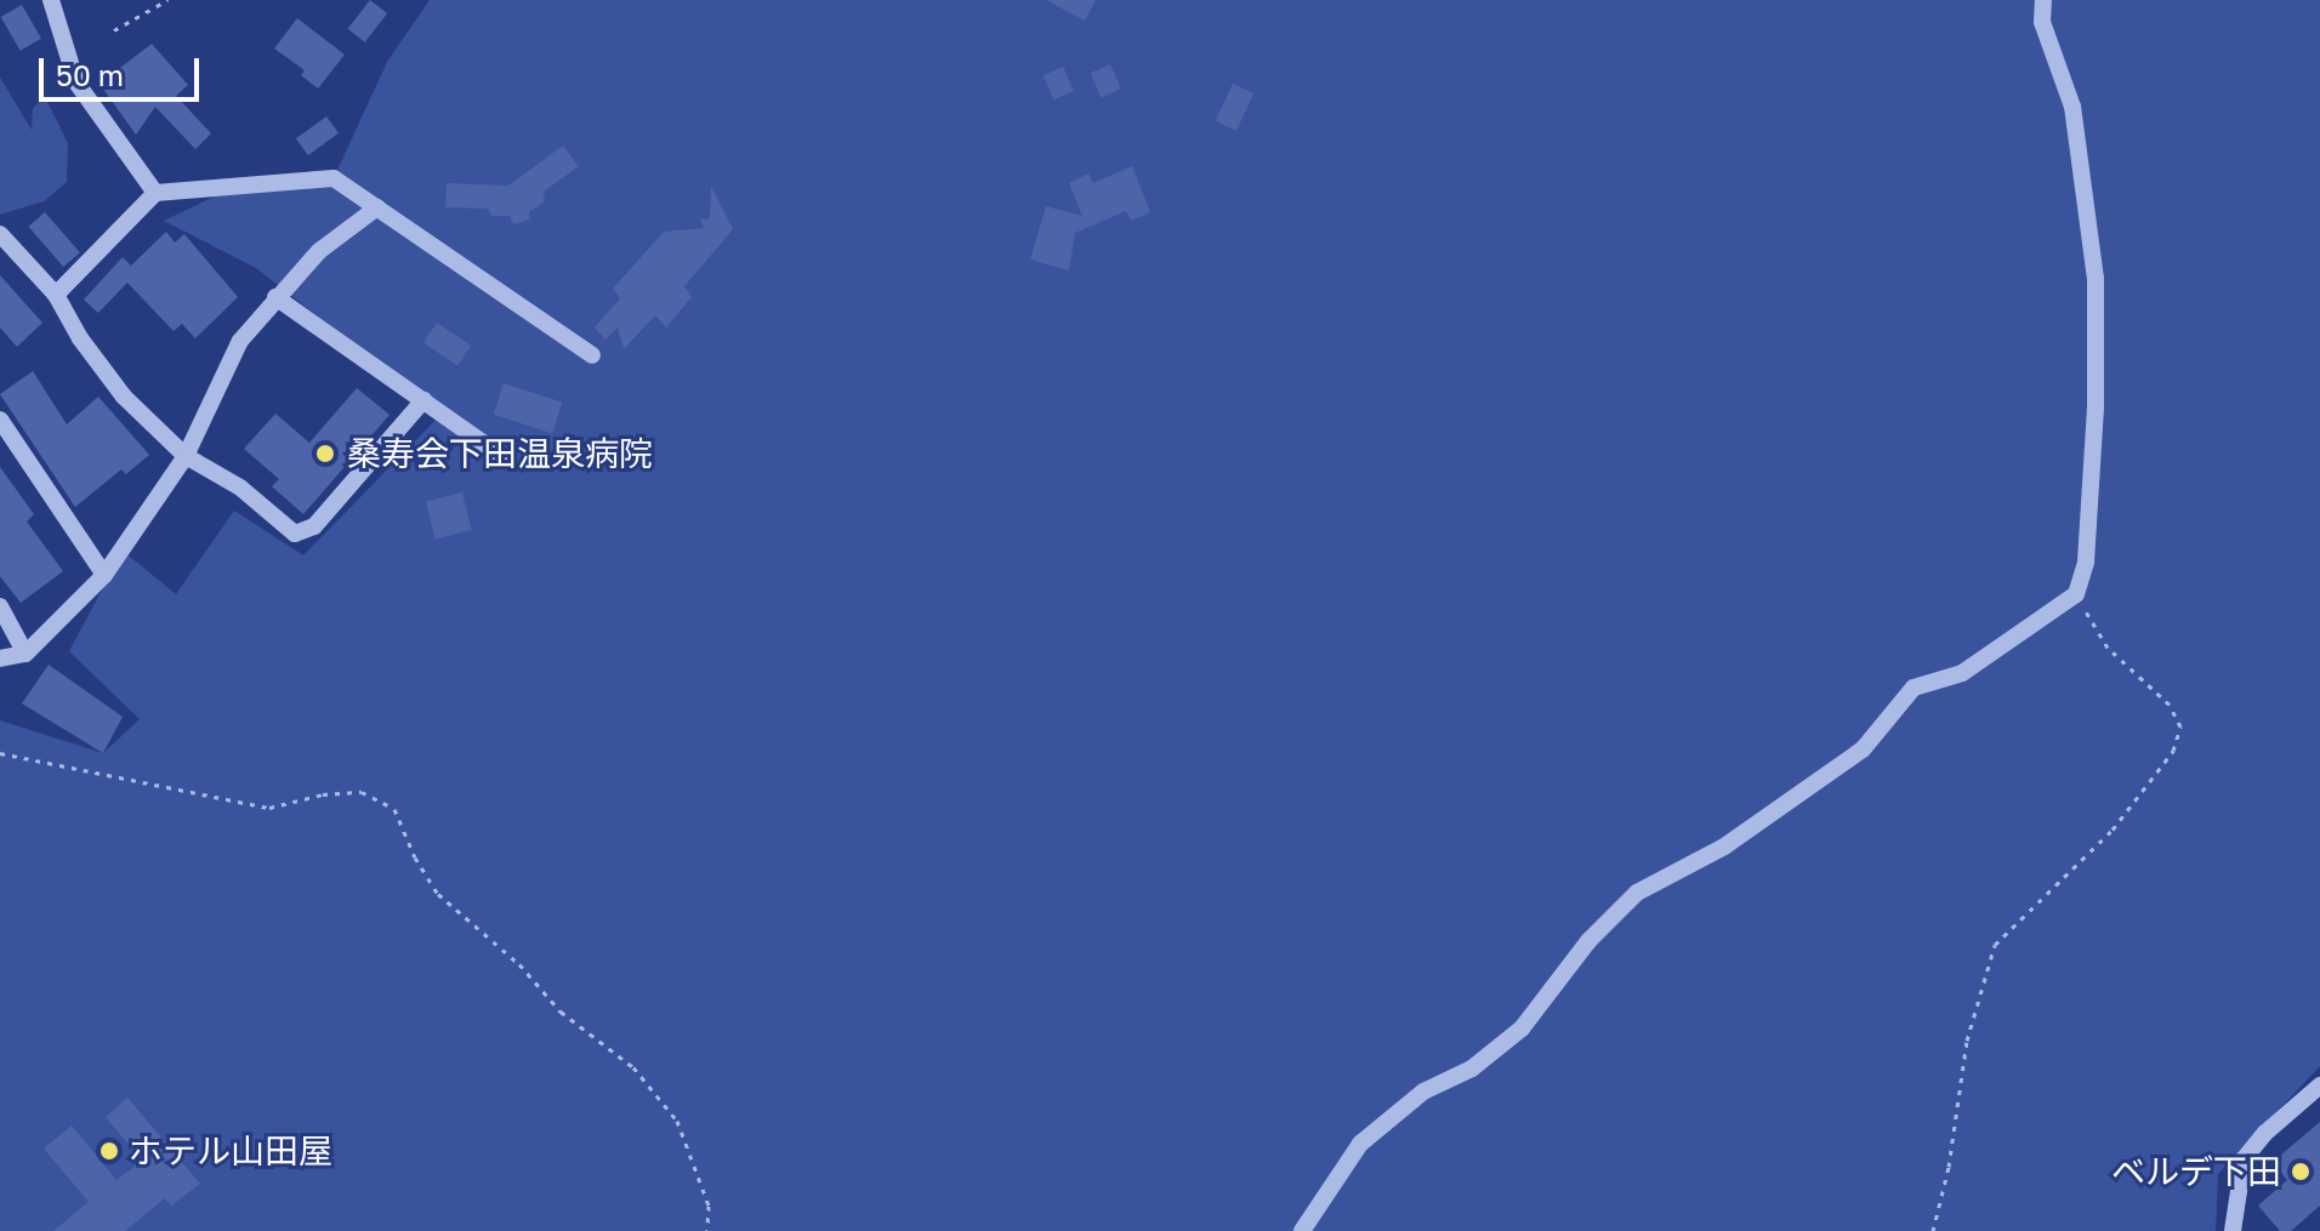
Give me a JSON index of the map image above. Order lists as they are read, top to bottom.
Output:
{
  "places": ["桑寿会下田温泉病院", "ホテル山田屋", "ベルデ下田"],
  "scale_bar": "50 m"
}
